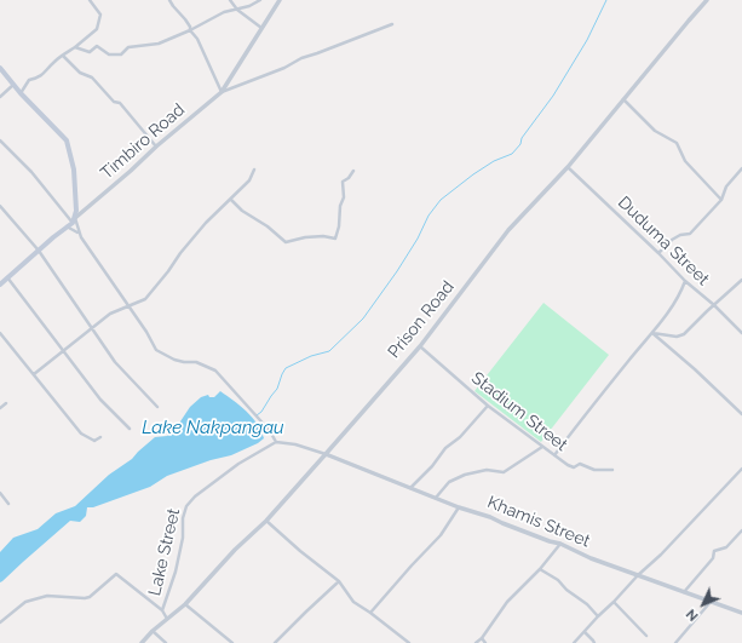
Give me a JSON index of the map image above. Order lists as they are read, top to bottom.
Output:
{
  "streets": {
    "main road": ["Timbiro Road"],
    "street": [
      "Duduma Street",
      "Prison Road",
      "Stadium Street",
      "Khamis Street",
      "Lake Street"
    ]
  },
  "crossings": [
    ["Duduma Street", "Prison Road"],
    ["Prison Road", "Stadium Street"],
    ["Prison Road", "Khamis Street"],
    ["Prison Road", "Lake Street"]
  ],
  "water": ["Lake Nakpangau"],
  "north": "bottom left"
}
